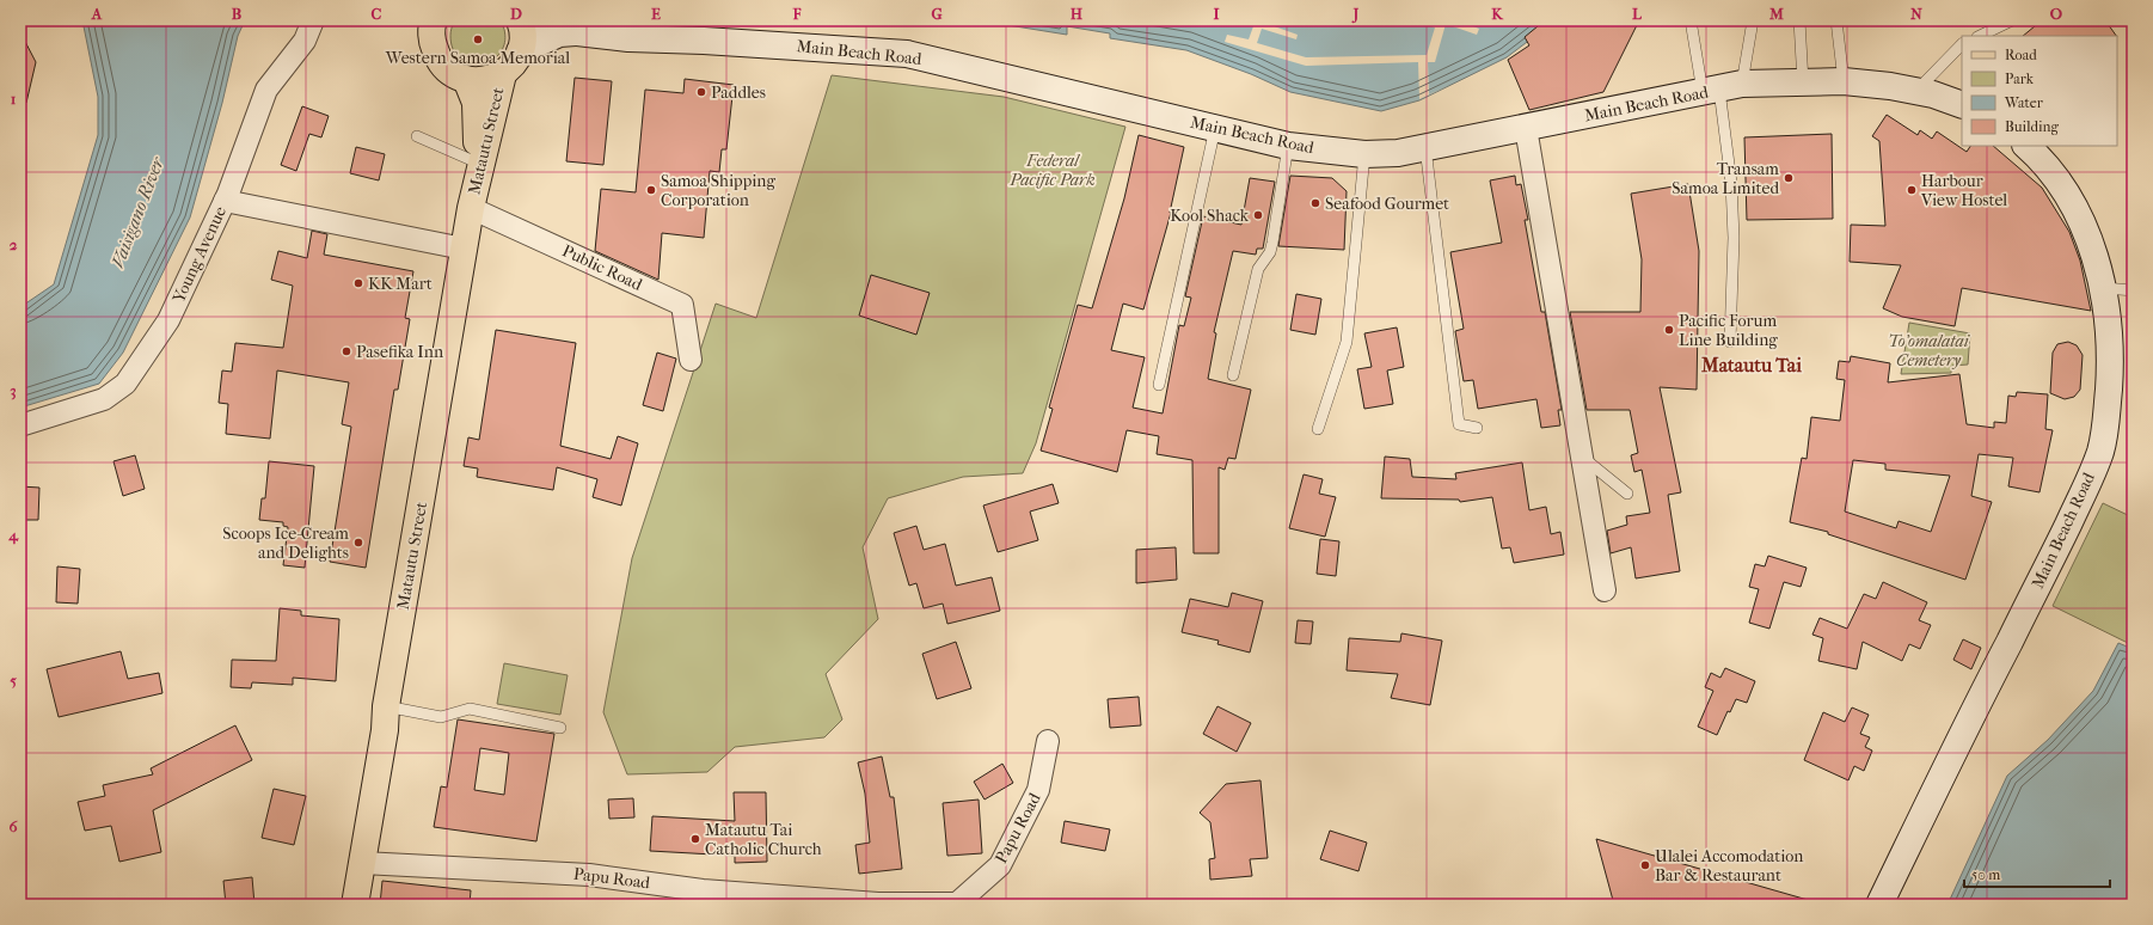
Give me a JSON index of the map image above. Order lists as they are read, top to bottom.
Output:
{
  "streets": {
    "main road": ["Main Beach Road", "Matautu Street"],
    "street": ["Young Avenue", "Public Road", "Papu Road"]
  },
  "crossings": [
    ["Matautu Street", "Public Road"],
    ["Matautu Street", "Papu Road"]
  ],
  "districts": ["Matautu Tai"],
  "water": ["Vaisigano River"],
  "parks": ["Federal Pacific Park", "To'omalatai Cemetery"],
  "places": [
    "Western Samoa Memorial",
    "Paddles",
    "Transam Samoa Limited",
    "Samoa Shipping Corporation",
    "Harbour View Hostel",
    "Seafood Gourmet",
    "Kool Shack",
    "KK Mart",
    "Pacific Forum Line Building",
    "Pasefika Inn",
    "Scoops Ice-Cream and Delights",
    "Matautu Tai Catholic Church",
    "Ulalei Accomodation Bar & Restaurant"
  ],
  "legend": [
    "Road",
    "Park",
    "Water",
    "Building"
  ],
  "scale_bar": "50 m",
  "grid": {
    "columns": [
      "A",
      "B",
      "C",
      "D",
      "E",
      "F",
      "G",
      "H",
      "I",
      "J",
      "K",
      "L",
      "M",
      "N",
      "O"
    ],
    "rows": [
      "1",
      "2",
      "3",
      "4",
      "5",
      "6"
    ]
  }
}
